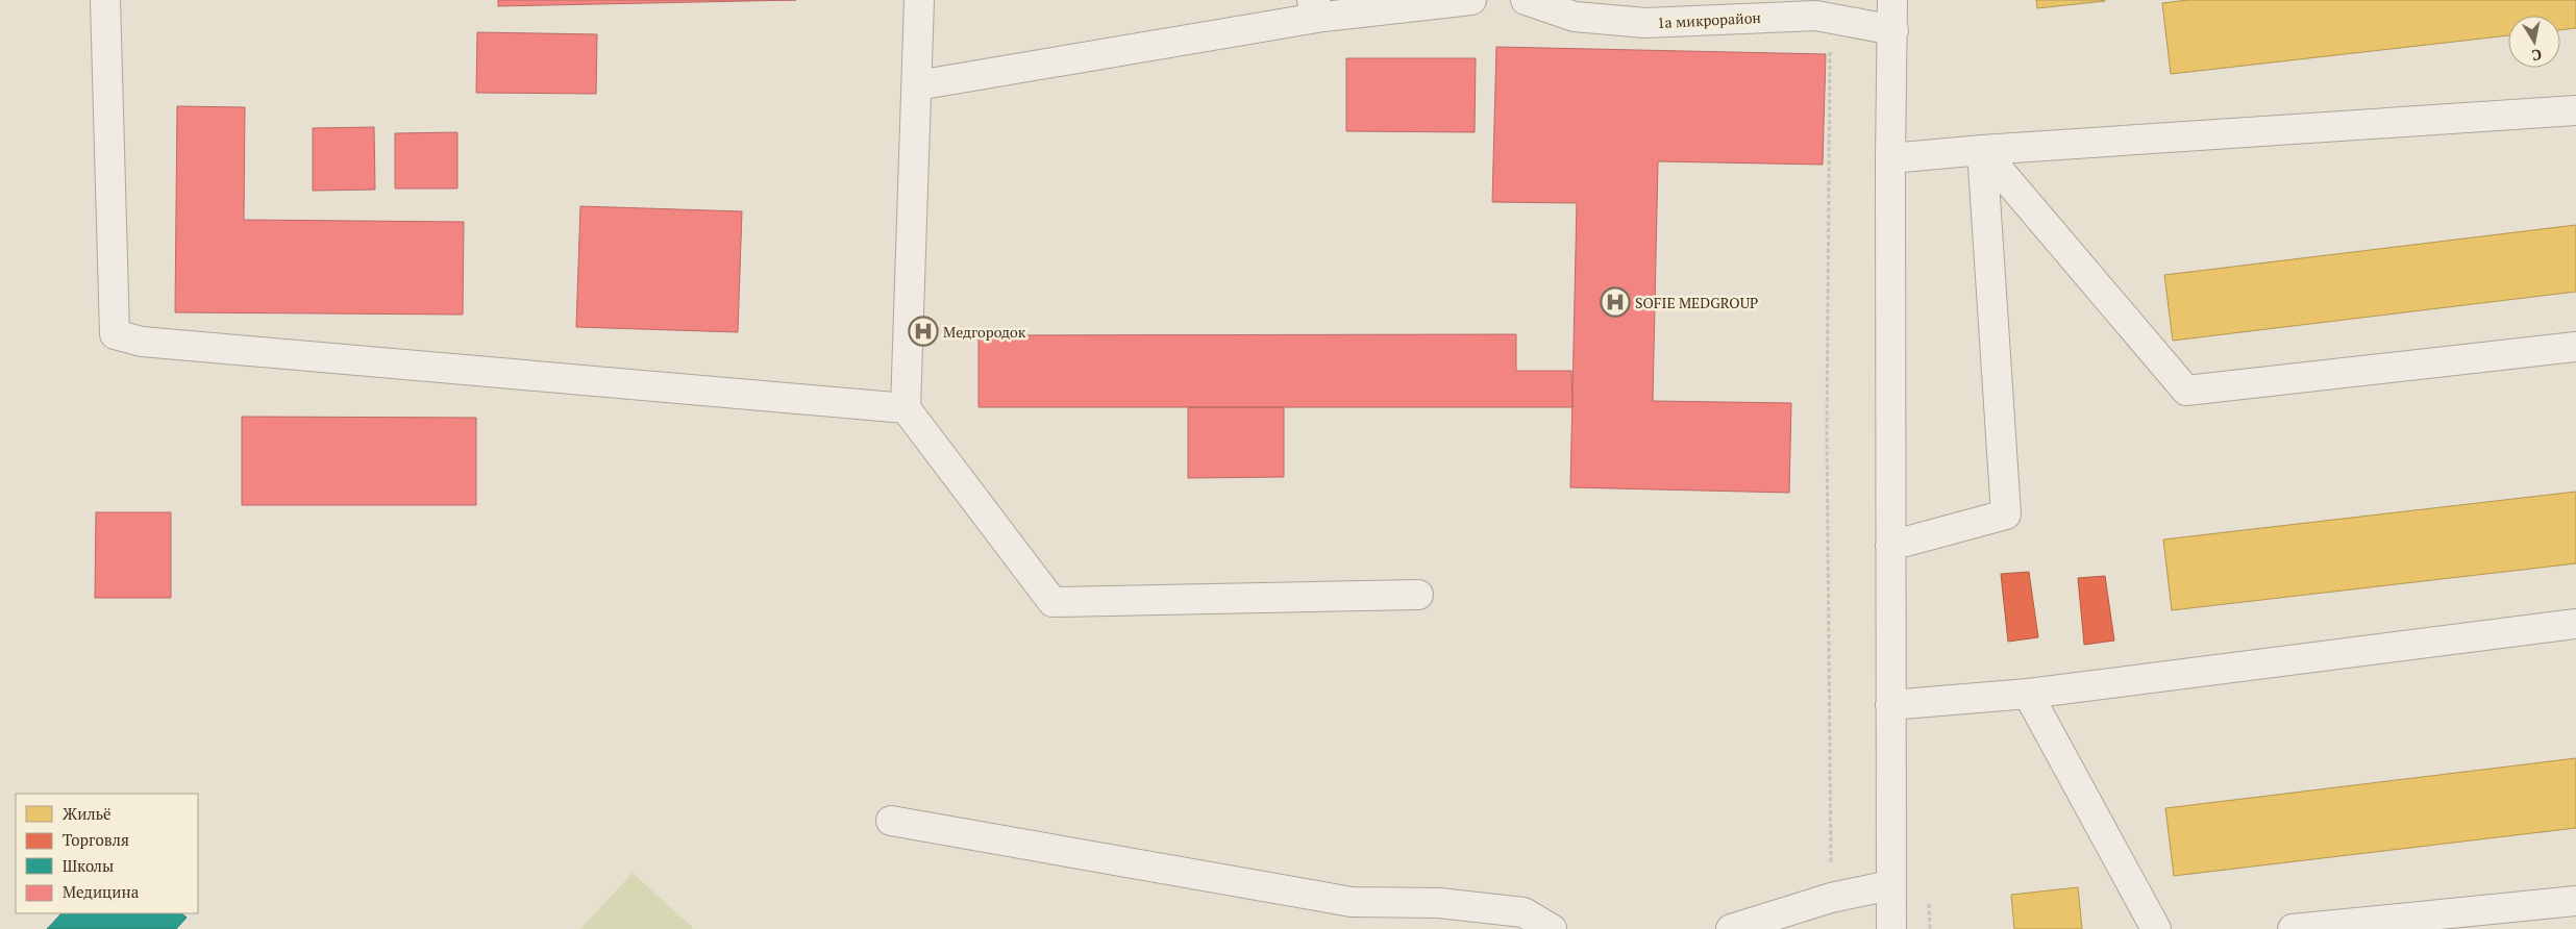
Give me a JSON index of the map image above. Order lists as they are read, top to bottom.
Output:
{
  "streets": {
    "street": ["1а микрорайон"]
  },
  "places": {
    "hospital": ["SOFIE MEDGROUP", "Медгородок"]
  },
  "legend": [
    "Жильё",
    "Торговля",
    "Школы",
    "Медицина"
  ],
  "north": "bottom"
}
